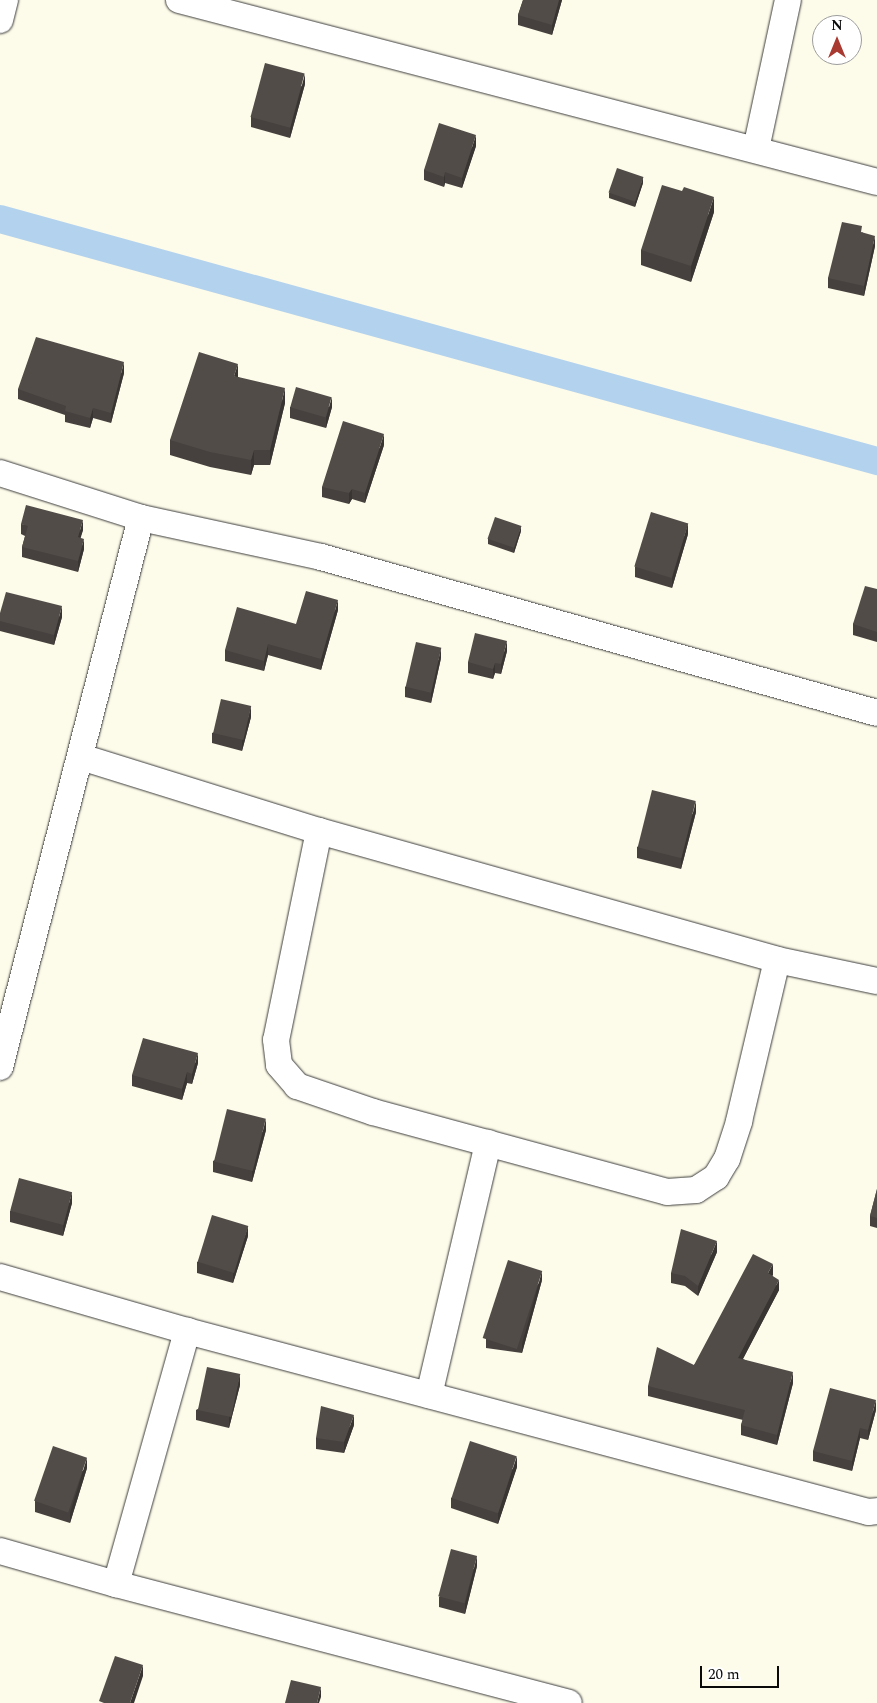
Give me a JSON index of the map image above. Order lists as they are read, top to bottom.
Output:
{
  "scale_bar": "20 m",
  "north": "top"
}
